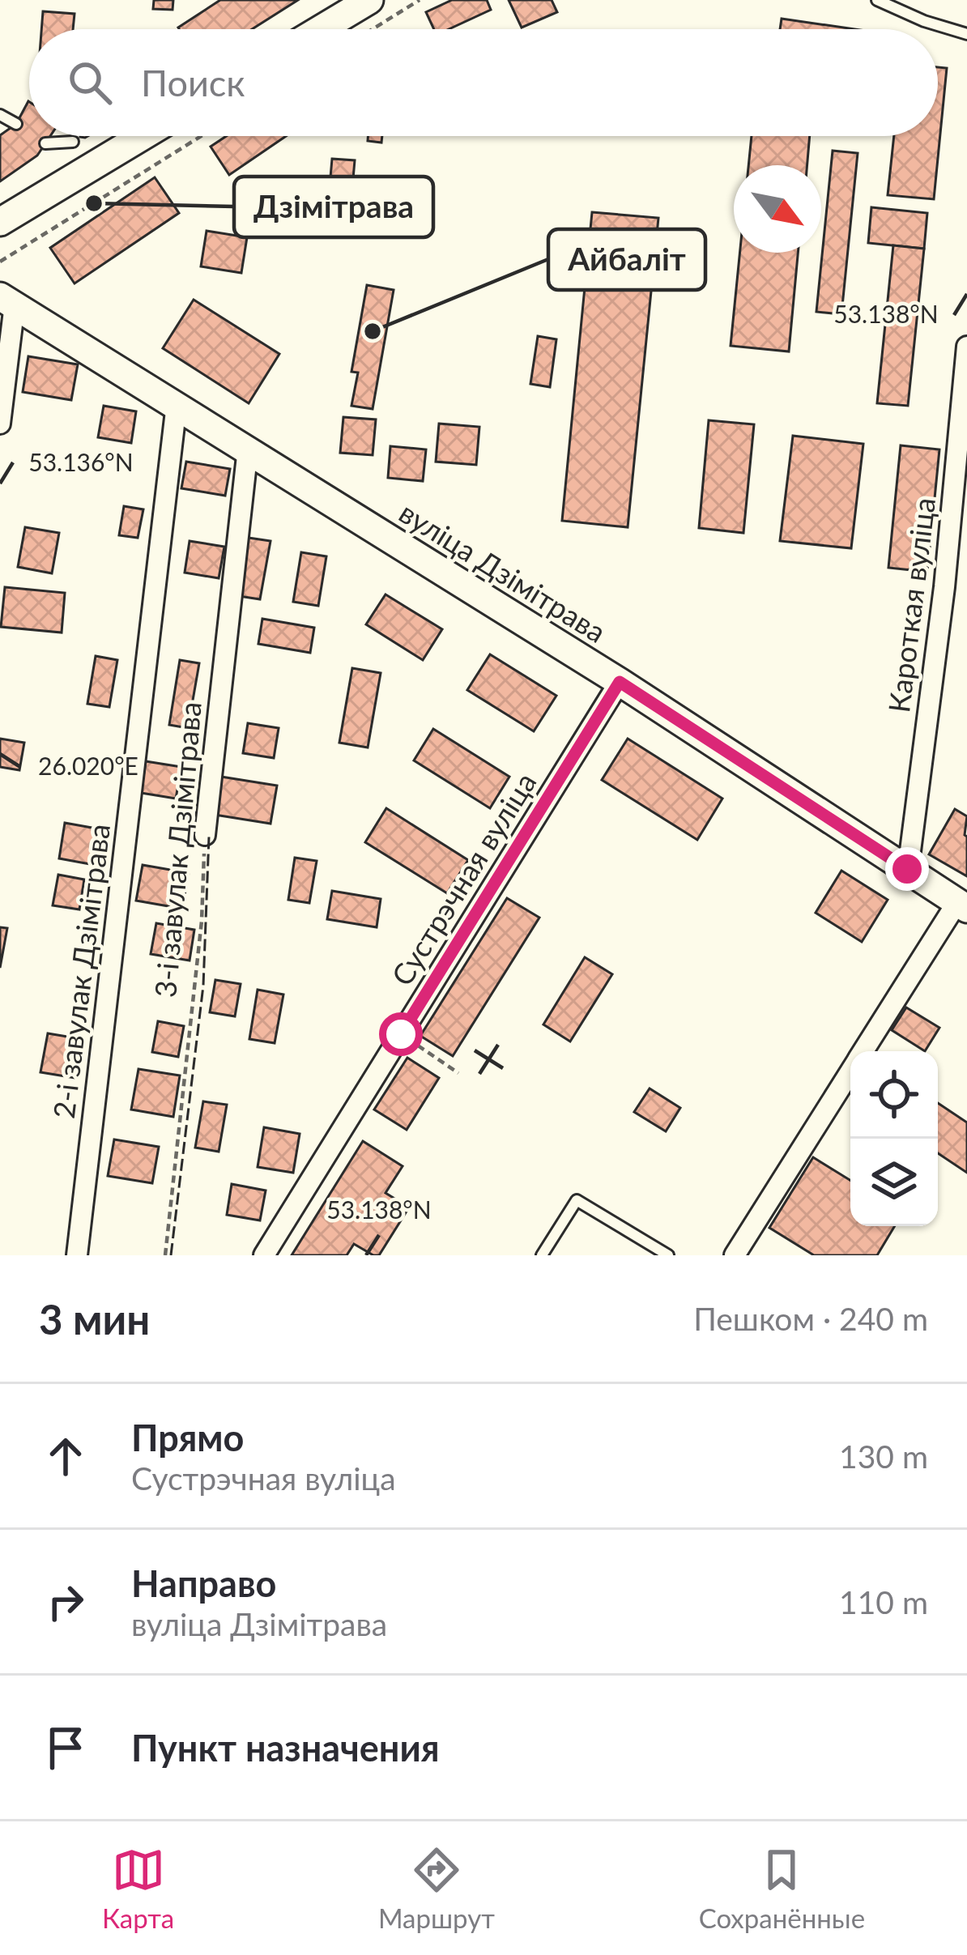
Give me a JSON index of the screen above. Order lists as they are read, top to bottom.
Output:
{
  "streets": {
    "street": [
      "вуліца Дзімітрава",
      "Кароткая вуліца",
      "3-і завулак Дзімітрава",
      "Сустрэчная вуліца",
      "2-і завулак Дзімітрава"
    ]
  },
  "crossings": [
    ["вуліца Дзімітрава", "Кароткая вуліца"],
    ["вуліца Дзімітрава", "3-і завулак Дзімітрава"],
    ["вуліца Дзімітрава", "Сустрэчная вуліца"],
    ["вуліца Дзімітрава", "2-і завулак Дзімітрава"]
  ],
  "places": ["Дзімітрава", "Айбаліт"],
  "north": "bottom right",
  "page": {
    "search": "Поиск",
    "heading": ["3 мин", "Пешком · 240 m"],
    "list": [
      ["Прямо", "Сустрэчная вуліца", "130 m"],
      ["Направо", "вуліца Дзімітрава", "110 m"],
      "Пункт назначения"
    ],
    "nav": ["Карта", "Маршрут", "Сохранённые"]
  },
  "coordinates": ["53.138°N", "53.136°N", "26.020°E"]
}
